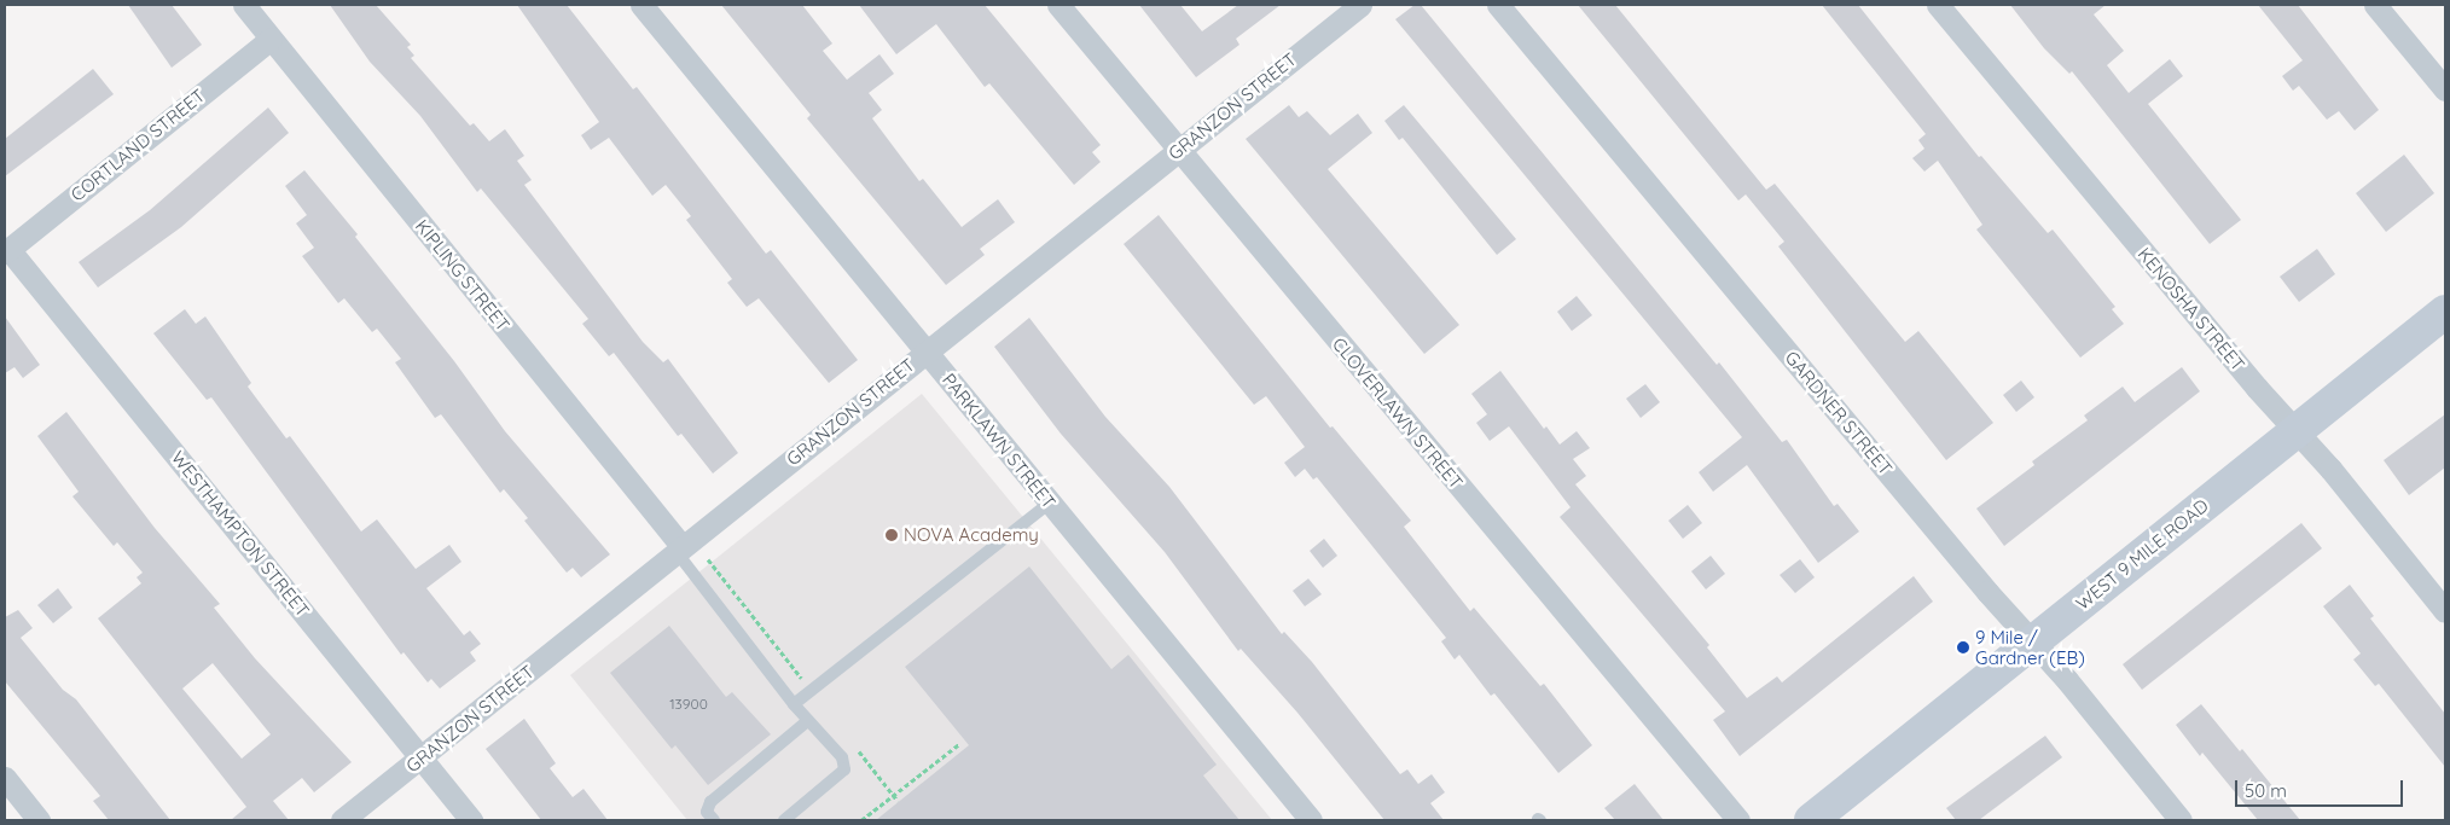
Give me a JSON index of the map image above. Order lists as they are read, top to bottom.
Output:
{
  "streets": {
    "main road": ["WEST 9 MILE ROAD"],
    "street": [
      "GRANZON STREET",
      "CORTLAND STREET",
      "KIPLING STREET",
      "KENOSHA STREET",
      "CLOVERLAWN STREET",
      "GARDNER STREET",
      "PARKLAWN STREET",
      "WESTHAMPTON STREET"
    ]
  },
  "crossings": [
    ["GRANZON STREET", "KIPLING STREET"],
    ["GRANZON STREET", "CLOVERLAWN STREET"],
    ["GRANZON STREET", "PARKLAWN STREET"],
    ["GRANZON STREET", "WESTHAMPTON STREET"],
    ["CORTLAND STREET", "KIPLING STREET"],
    ["CORTLAND STREET", "WESTHAMPTON STREET"],
    ["KENOSHA STREET", "WEST 9 MILE ROAD"],
    ["GARDNER STREET", "WEST 9 MILE ROAD"]
  ],
  "places": ["NOVA Academy", "9 Mile / Gardner (EB)"],
  "house_numbers": ["13900"],
  "scale_bar": "50 m"
}
